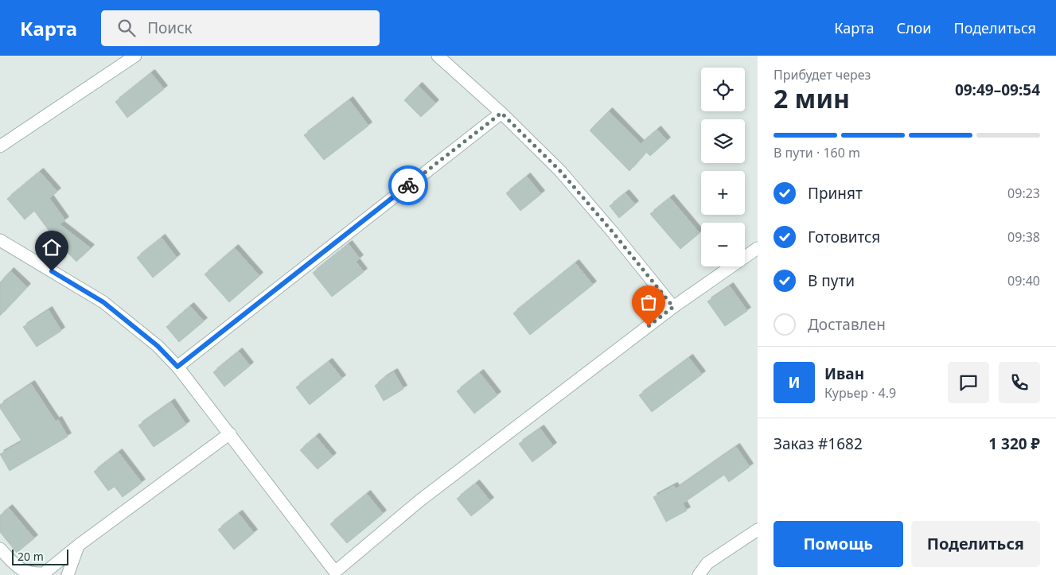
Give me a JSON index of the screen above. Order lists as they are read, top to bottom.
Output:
{
  "scale_bar": "20 m",
  "page": {
    "header": "Карта",
    "search": "Поиск",
    "nav": ["Карта", "Слои", "Поделиться"],
    "heading": ["2 мин", "Прибудет через", "09:49–09:54"],
    "panel": [
      "Иван",
      "Курьер · 4.9",
      "Заказ #1682",
      "1 320 ₽"
    ],
    "map_buttons": ["+", "−"],
    "bar": "В пути · 160 m",
    "list": [
      ["Принят", "09:23"],
      ["Готовится", "09:38"],
      ["В пути", "09:40"],
      "Доставлен"
    ],
    "round": "И",
    "buttons": ["Помощь", "Поделиться"],
    "scale": "20 m"
  }
}
